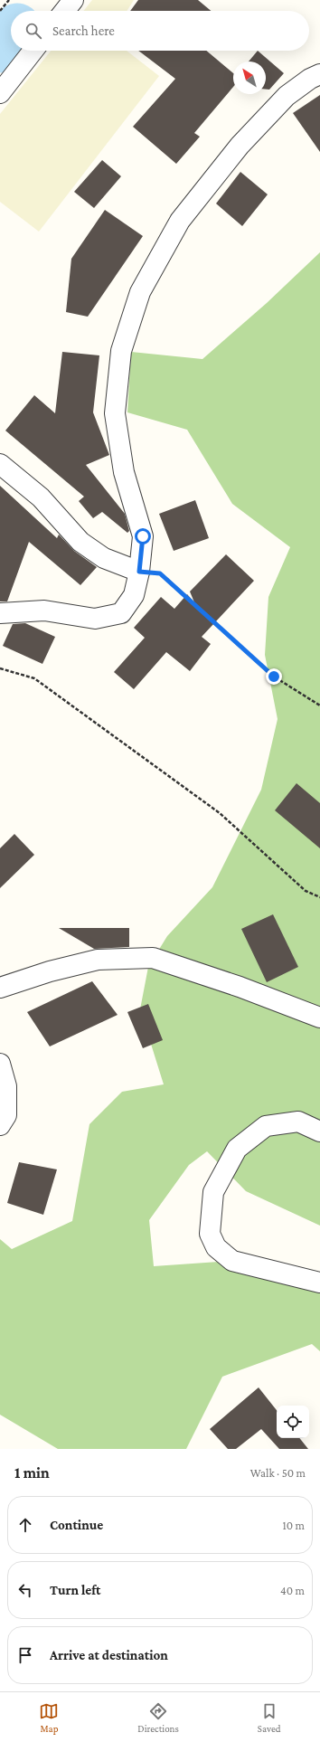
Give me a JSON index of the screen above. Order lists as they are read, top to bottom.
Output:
{
  "north": "top left",
  "page": {
    "search": "Search here",
    "heading": ["1 min", "Walk · 50 m"],
    "list": [
      ["Continue", "10 m"],
      ["Turn left", "40 m"],
      "Arrive at destination"
    ],
    "nav": ["Map", "Directions", "Saved"]
  }
}
